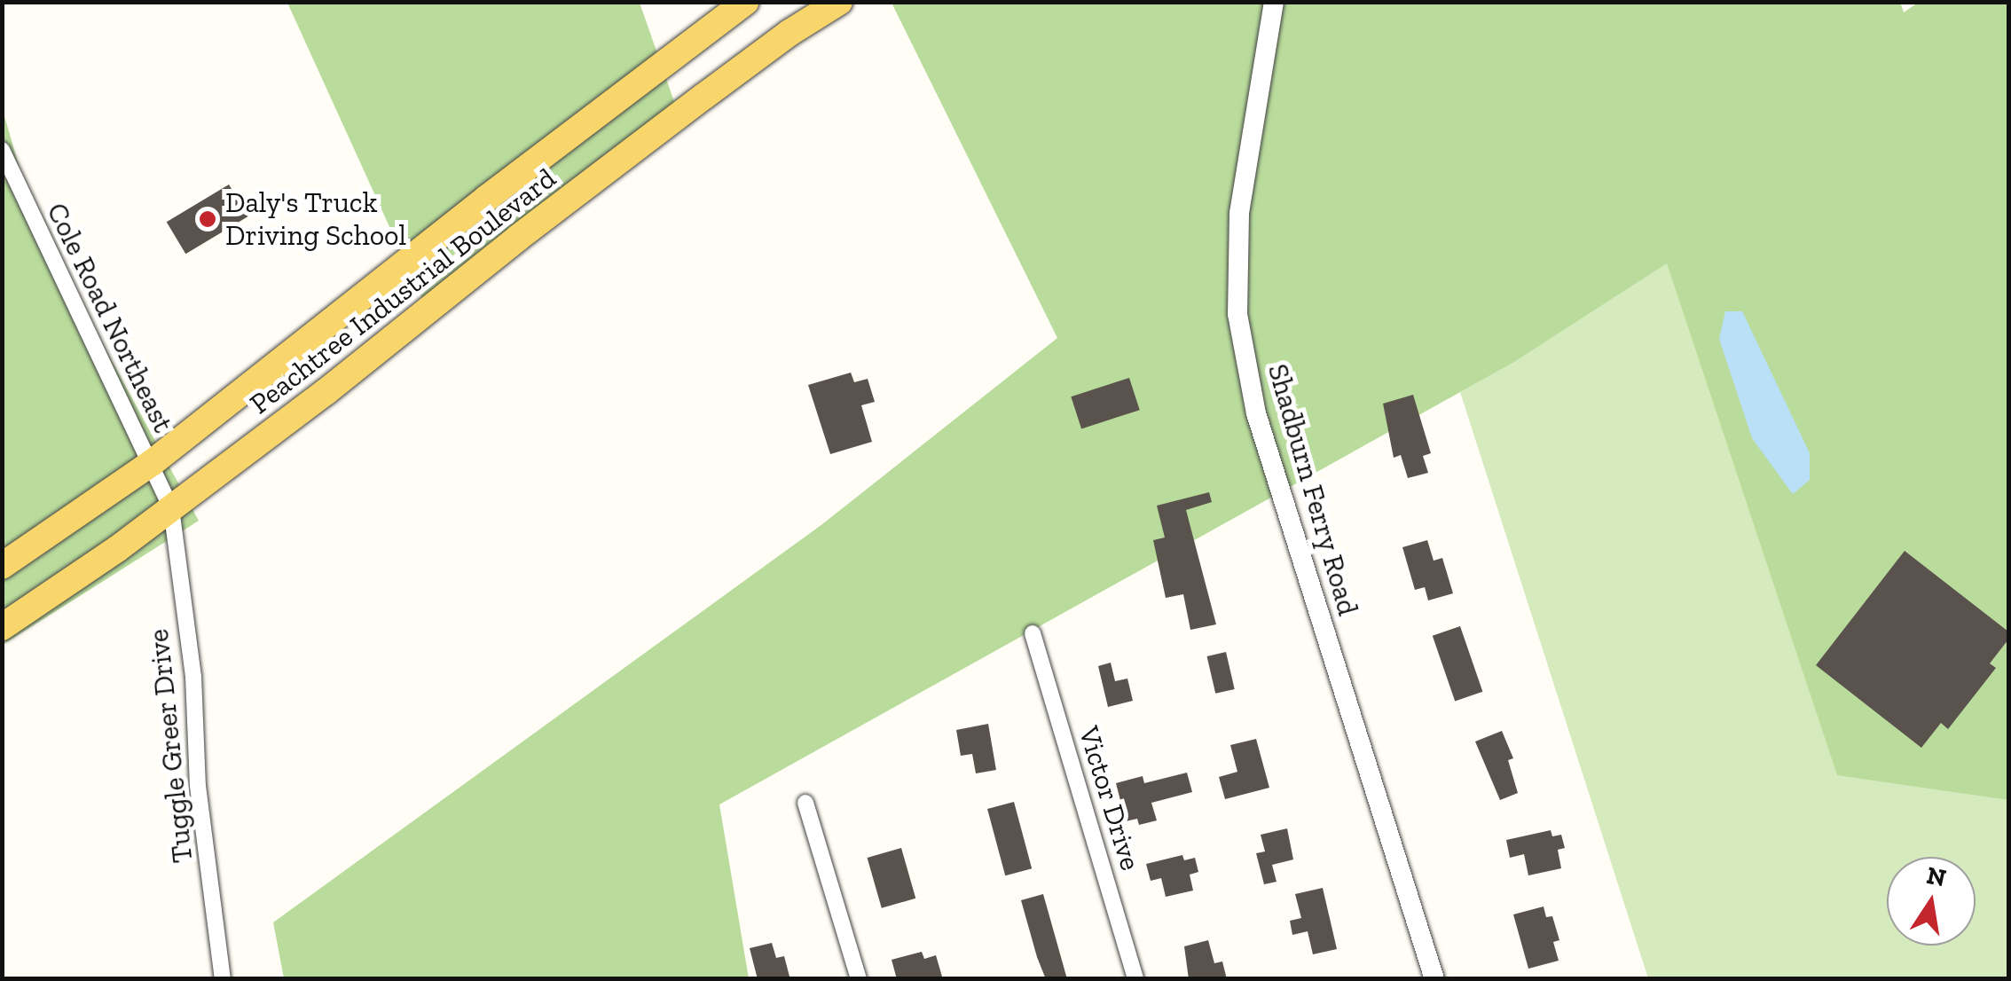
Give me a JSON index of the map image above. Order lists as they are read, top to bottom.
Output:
{
  "streets": {
    "main road": ["Peachtree Industrial Boulevard"],
    "street": [
      "Cole Road Northeast",
      "Shadburn Ferry Road",
      "Tuggle Greer Drive",
      "Victor Drive"
    ]
  },
  "crossings": [
    ["Peachtree Industrial Boulevard", "Cole Road Northeast"],
    ["Peachtree Industrial Boulevard", "Tuggle Greer Drive"],
    ["Cole Road Northeast", "Tuggle Greer Drive"]
  ],
  "places": ["Daly's Truck Driving School"],
  "north": "top"
}
